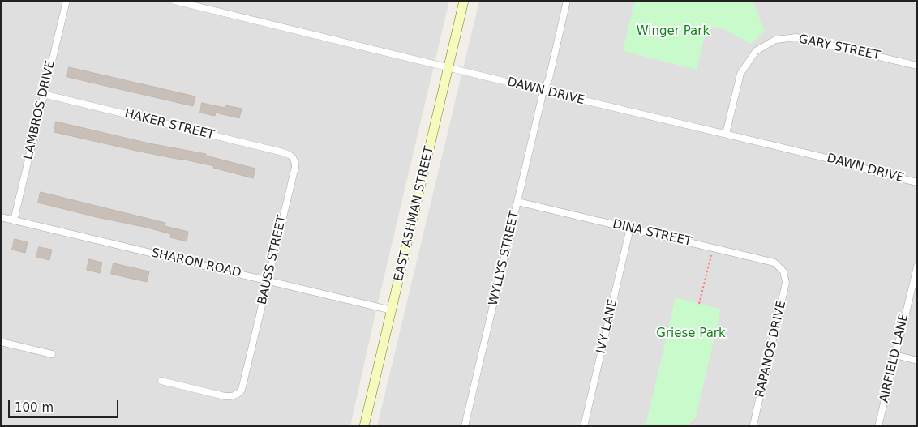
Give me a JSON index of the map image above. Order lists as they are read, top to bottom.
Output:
{
  "streets": {
    "street": [
      "GARY STREET",
      "DAWN DRIVE",
      "LAMBROS DRIVE",
      "HAKER STREET",
      "EAST ASHMAN STREET",
      "DINA STREET",
      "WYLLYS STREET",
      "BAUSS STREET",
      "SHARON ROAD",
      "IVY LANE",
      "RAPANOS DRIVE",
      "AIRFIELD LANE"
    ]
  },
  "crossings": [
    ["GARY STREET", "DAWN DRIVE"],
    ["DAWN DRIVE", "EAST ASHMAN STREET"],
    ["DAWN DRIVE", "WYLLYS STREET"],
    ["LAMBROS DRIVE", "HAKER STREET"],
    ["LAMBROS DRIVE", "SHARON ROAD"],
    ["HAKER STREET", "BAUSS STREET"],
    ["EAST ASHMAN STREET", "SHARON ROAD"],
    ["DINA STREET", "WYLLYS STREET"],
    ["DINA STREET", "IVY LANE"],
    ["DINA STREET", "RAPANOS DRIVE"],
    ["BAUSS STREET", "SHARON ROAD"]
  ],
  "parks": ["Winger Park", "Griese Park"],
  "scale_bar": "100 m"
}
